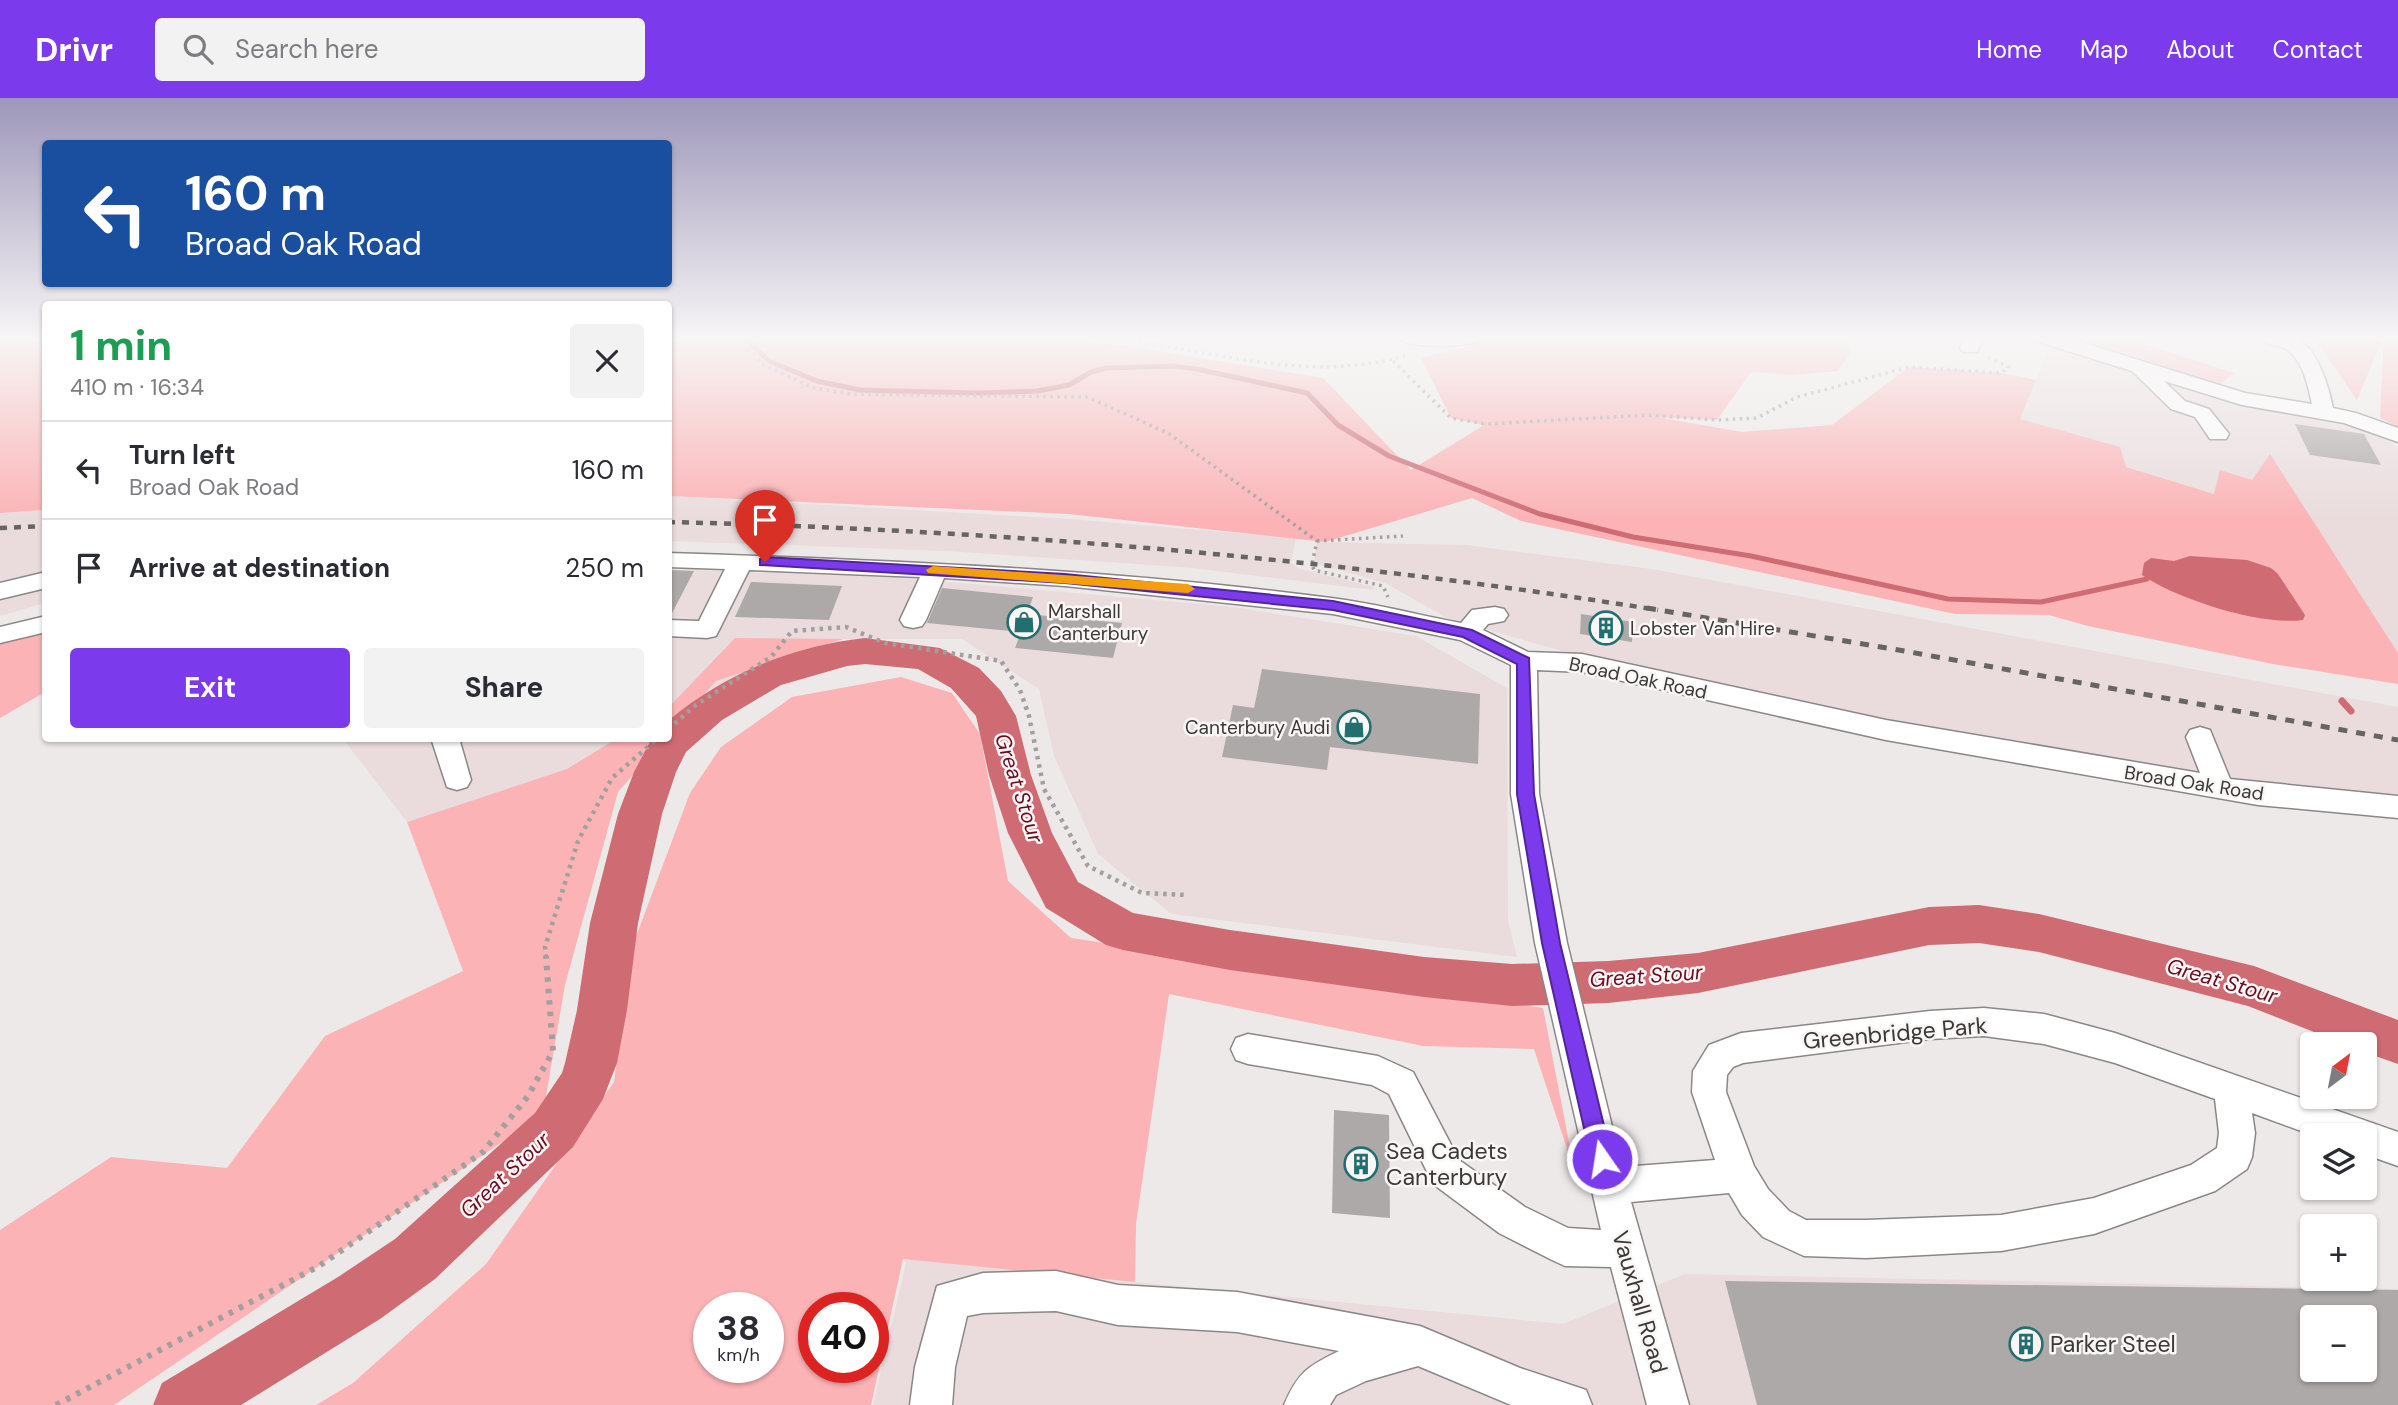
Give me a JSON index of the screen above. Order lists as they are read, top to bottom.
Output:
{
  "streets": {
    "street": ["Broad Oak Road", "Greenbridge Park", "Vauxhall Road"]
  },
  "crossings": [
    ["Broad Oak Road", "Vauxhall Road"]
  ],
  "water": ["Great Stour"],
  "places": {
    "shop": ["Marshall Canterbury", "Canterbury Audi"],
    "building": ["Lobster Van Hire", "Sea Cadets Canterbury", "Parker Steel"]
  },
  "north": "top right",
  "page": {
    "header": "Drivr",
    "search": "Search here",
    "nav": [
      "Home",
      "Map",
      "About",
      "Contact"
    ],
    "turn": ["160 m", "Broad Oak Road"],
    "heading": ["1 min", "410 m · 16:34"],
    "list": [
      {
        "name": "Turn left",
        "note": "Broad Oak Road",
        "value": "160 m"
      },
      {
        "name": "Arrive at destination",
        "value": "250 m"
      }
    ],
    "buttons": ["Exit", "Share"],
    "map_buttons": ["+", "−"],
    "speed": "38 km/h",
    "limit": "40"
  }
}
